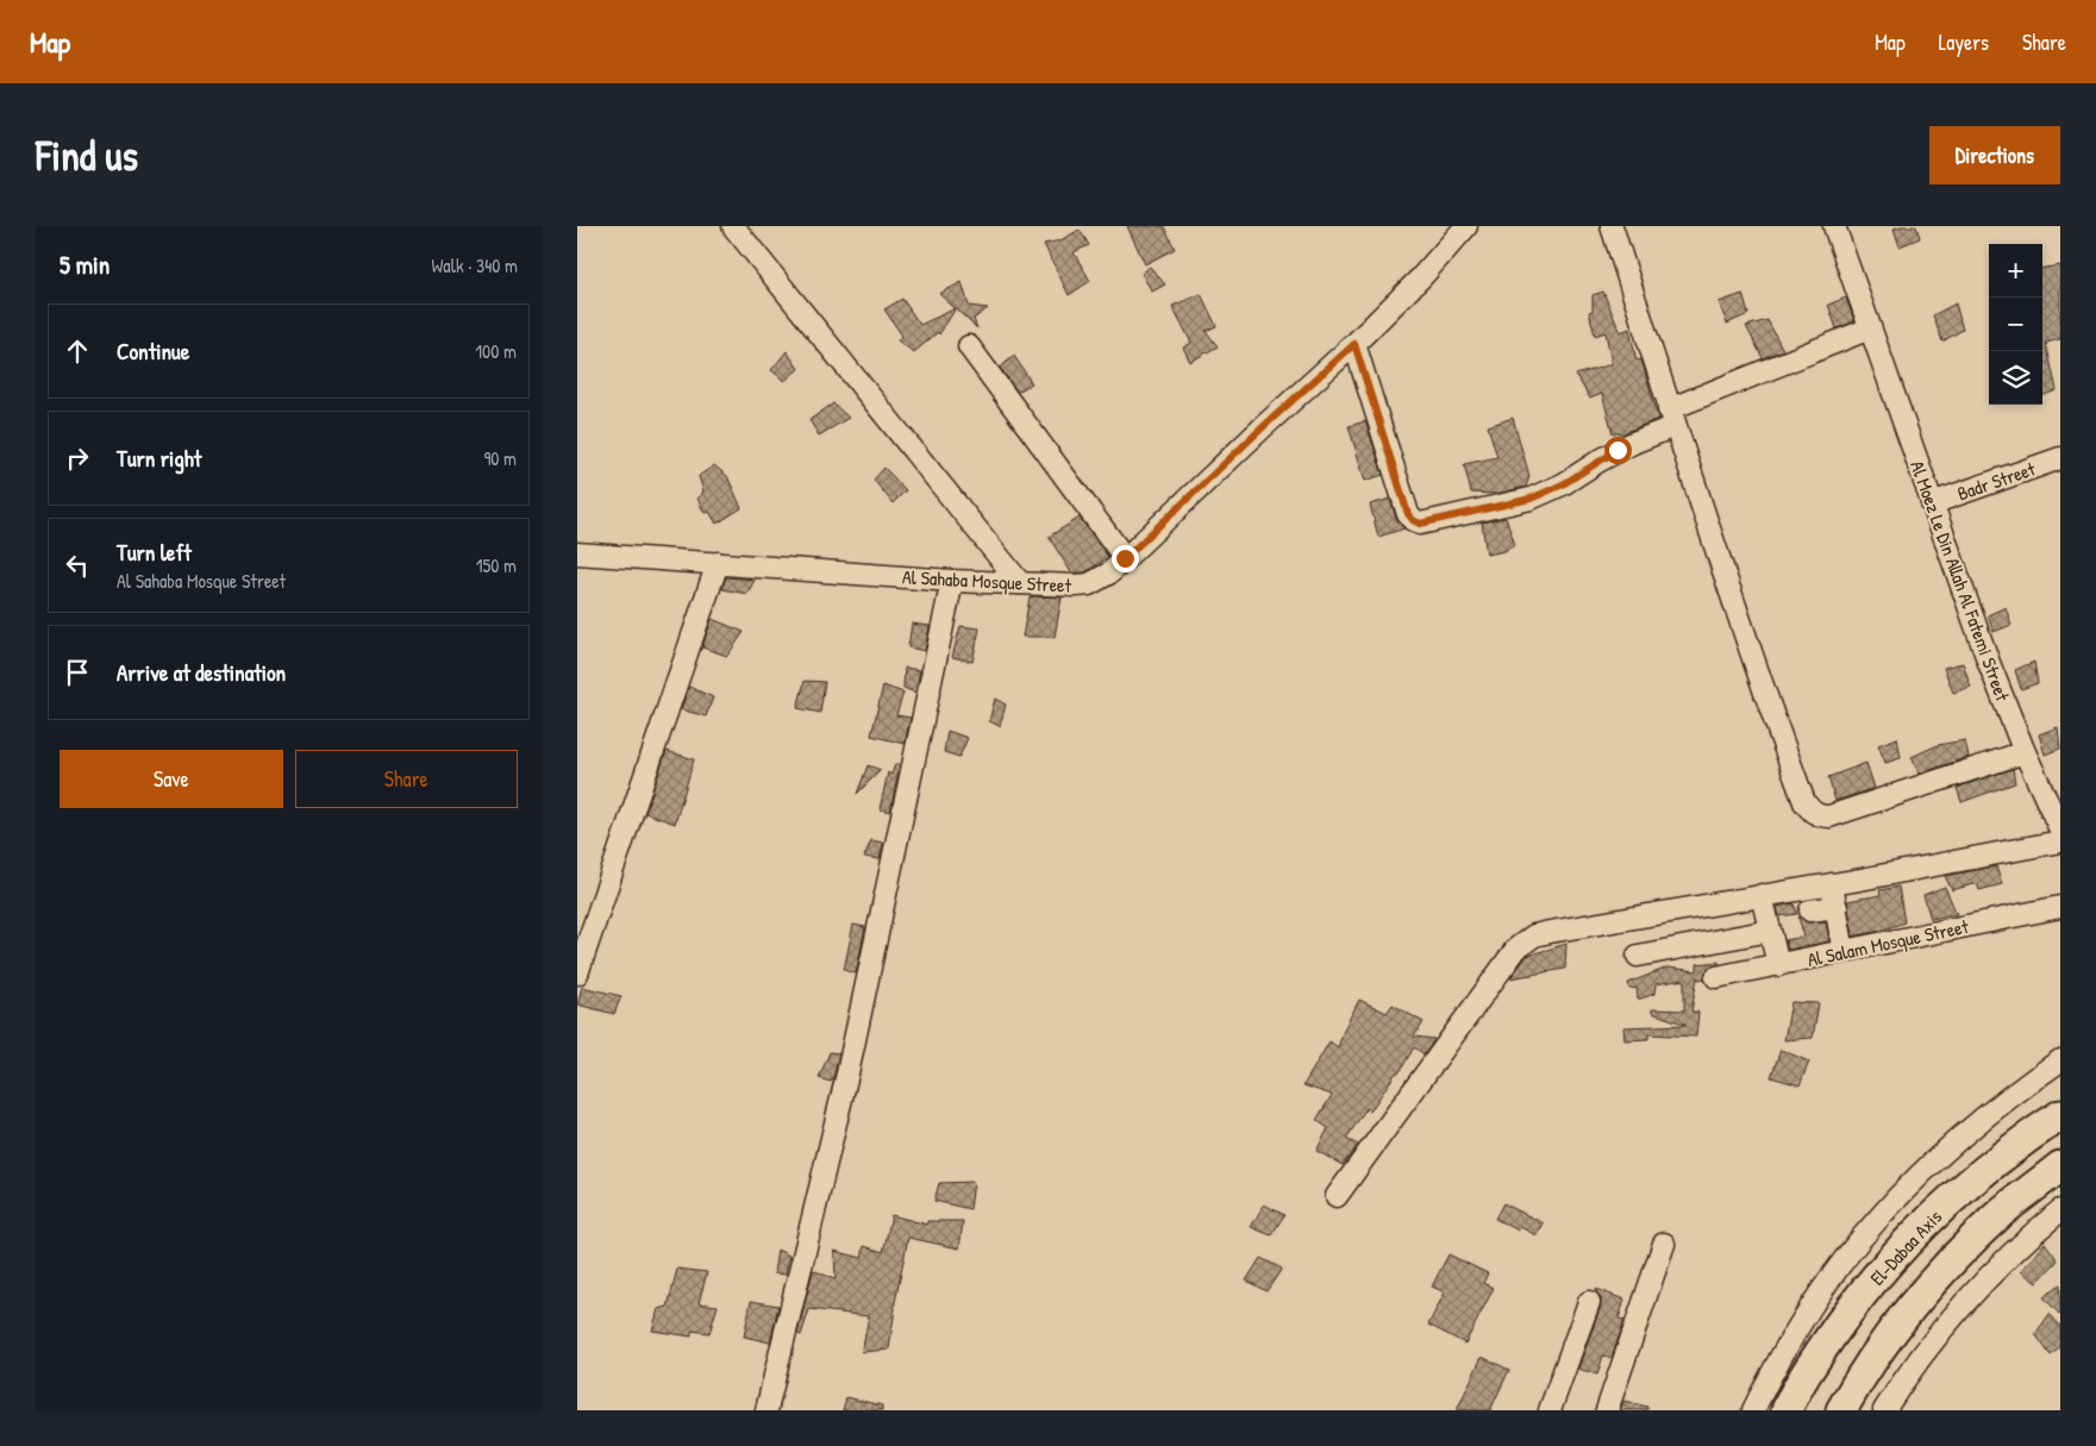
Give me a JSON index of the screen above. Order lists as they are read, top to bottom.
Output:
{
  "streets": {
    "highway": ["El-Dabaa Axis"],
    "street": [
      "Badr Street",
      "Al Sahaba Mosque Street",
      "Al Moez Le Din Allah Al Fatemi Street",
      "Al Salam Mosque Street"
    ]
  },
  "crossings": [
    ["Badr Street", "Al Moez Le Din Allah Al Fatemi Street"]
  ],
  "page": {
    "header": "Map",
    "nav": ["Map", "Layers", "Share"],
    "buttons": [
      "Directions",
      ["Save", "Share"]
    ],
    "title": "Find us",
    "heading": ["5 min", "Walk · 340 m"],
    "map_buttons": ["+", "−"],
    "list": [
      ["Continue", "100 m"],
      ["Turn right", "90 m"],
      ["Turn left", "Al Sahaba Mosque Street", "150 m"],
      "Arrive at destination"
    ]
  }
}
